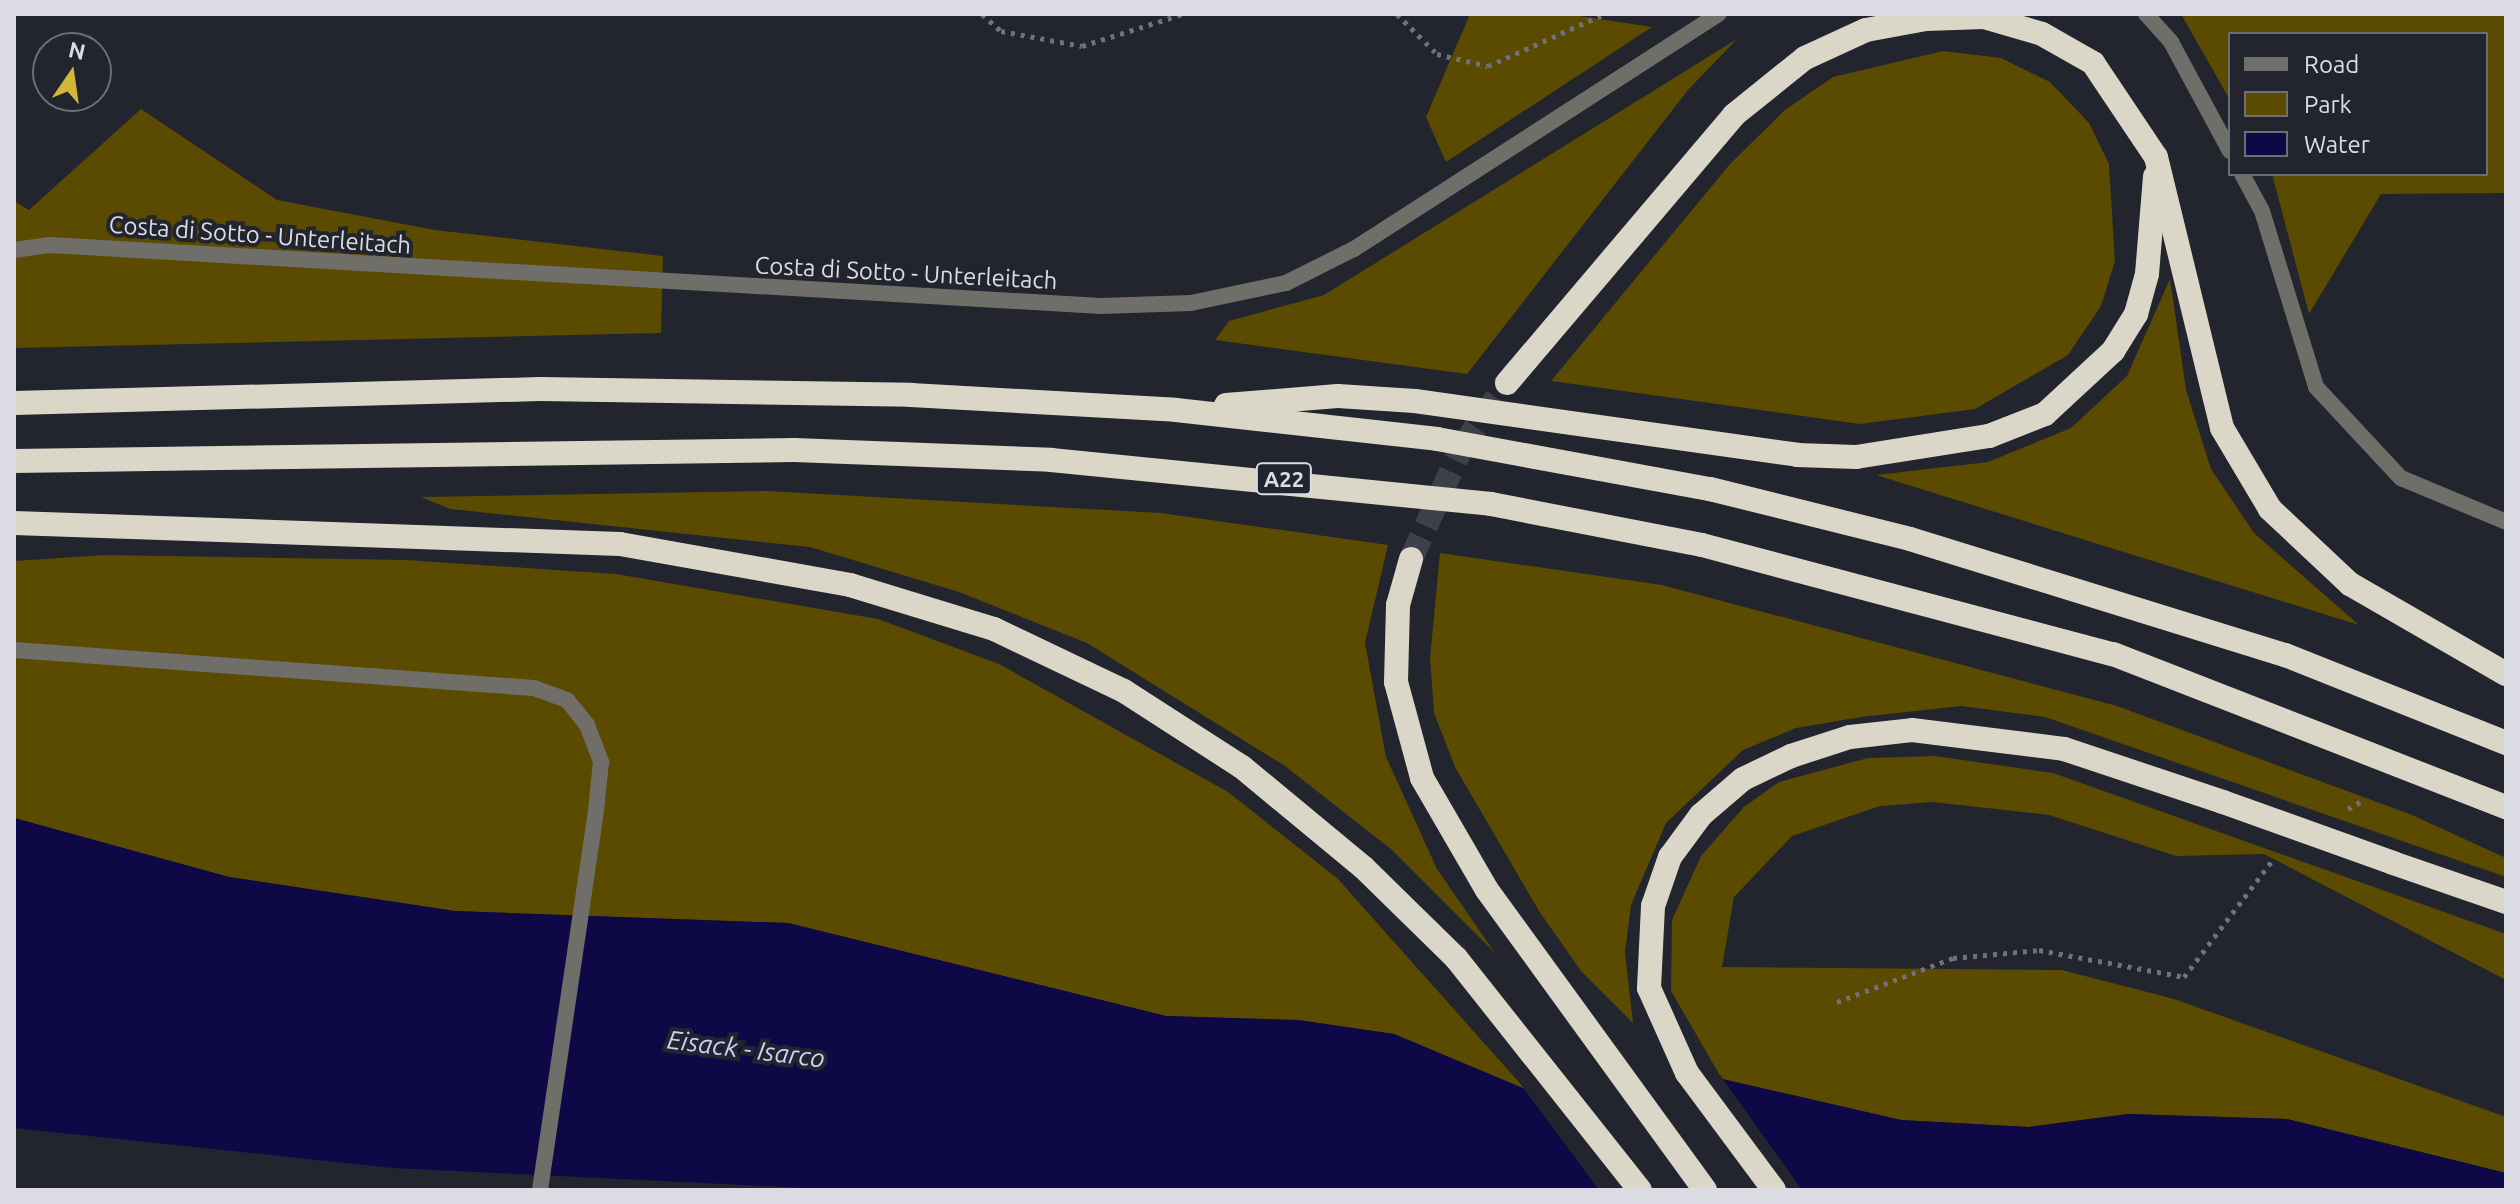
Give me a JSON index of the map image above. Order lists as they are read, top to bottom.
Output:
{
  "streets": {
    "highway": ["A22"],
    "street": ["Costa di Sotto - Unterleitach"]
  },
  "water": ["Eisack - Isarco"],
  "legend": ["Road", "Park", "Water"],
  "north": "top"
}
